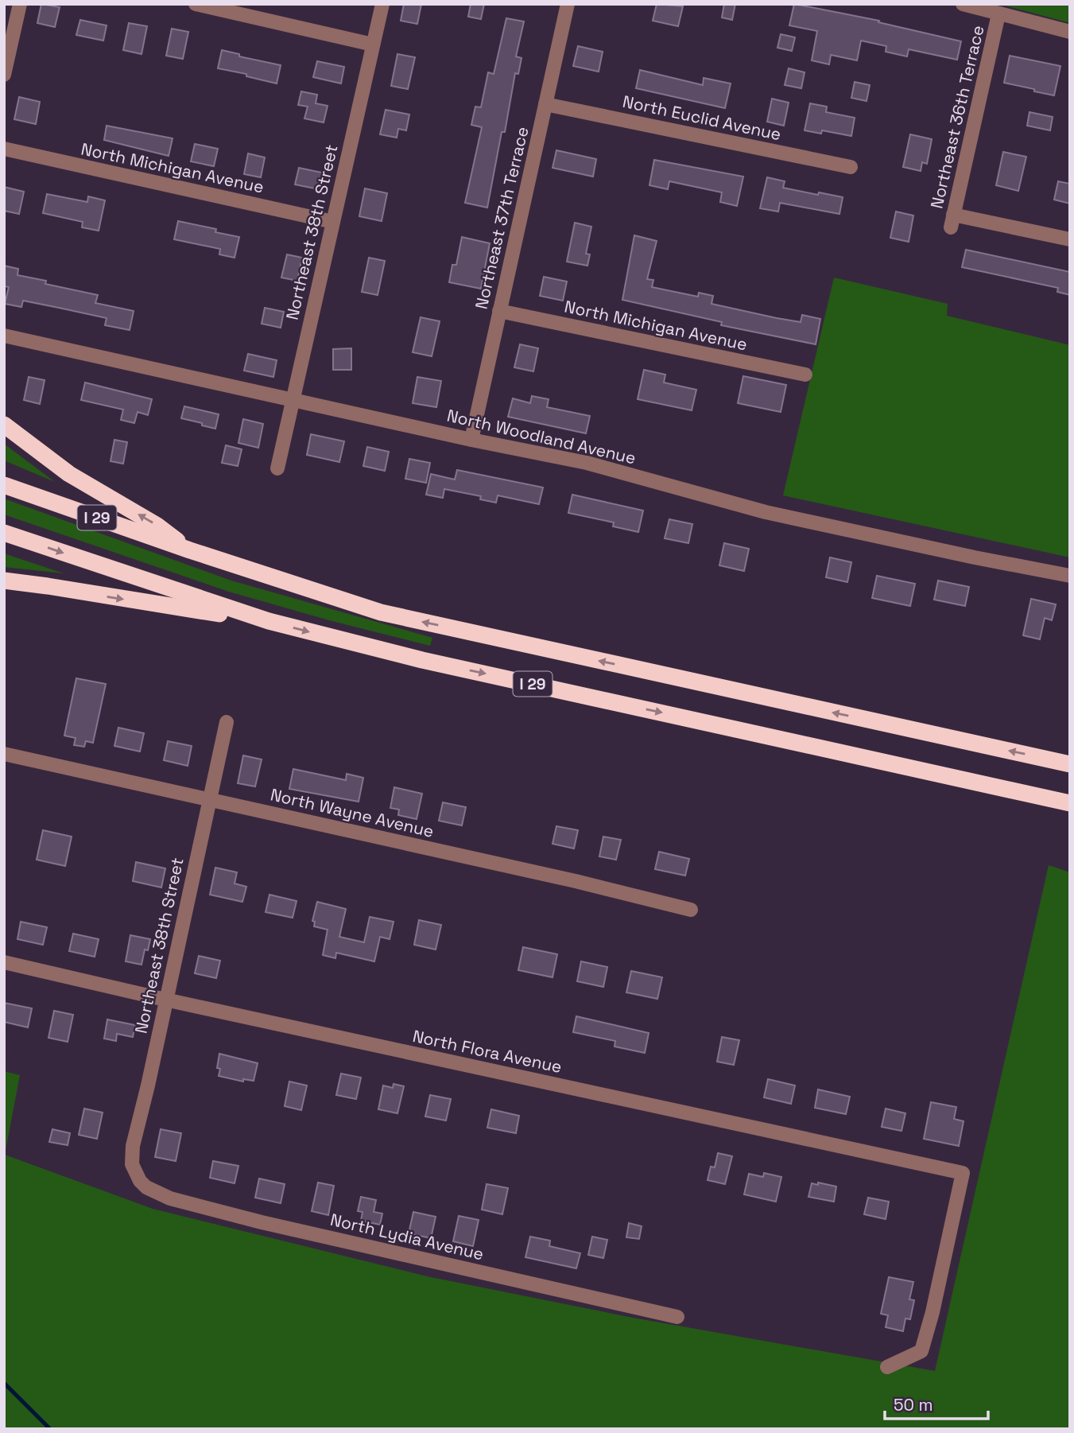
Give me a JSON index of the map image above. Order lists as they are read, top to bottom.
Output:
{
  "streets": {
    "highway": ["I 29"],
    "street": [
      "Northeast 36th Terrace",
      "North Euclid Avenue",
      "North Michigan Avenue",
      "Northeast 37th Terrace",
      "Northeast 38th Street",
      "North Woodland Avenue",
      "North Wayne Avenue",
      "North Flora Avenue",
      "North Lydia Avenue"
    ]
  },
  "crossings": [
    ["North Euclid Avenue", "Northeast 37th Terrace"],
    ["North Michigan Avenue", "Northeast 37th Terrace"],
    ["North Michigan Avenue", "Northeast 38th Street"],
    ["Northeast 37th Terrace", "North Woodland Avenue"],
    ["Northeast 38th Street", "North Woodland Avenue"],
    ["Northeast 38th Street", "North Wayne Avenue"],
    ["Northeast 38th Street", "North Flora Avenue"],
    ["Northeast 38th Street", "North Lydia Avenue"]
  ],
  "scale_bar": "50 m"
}
